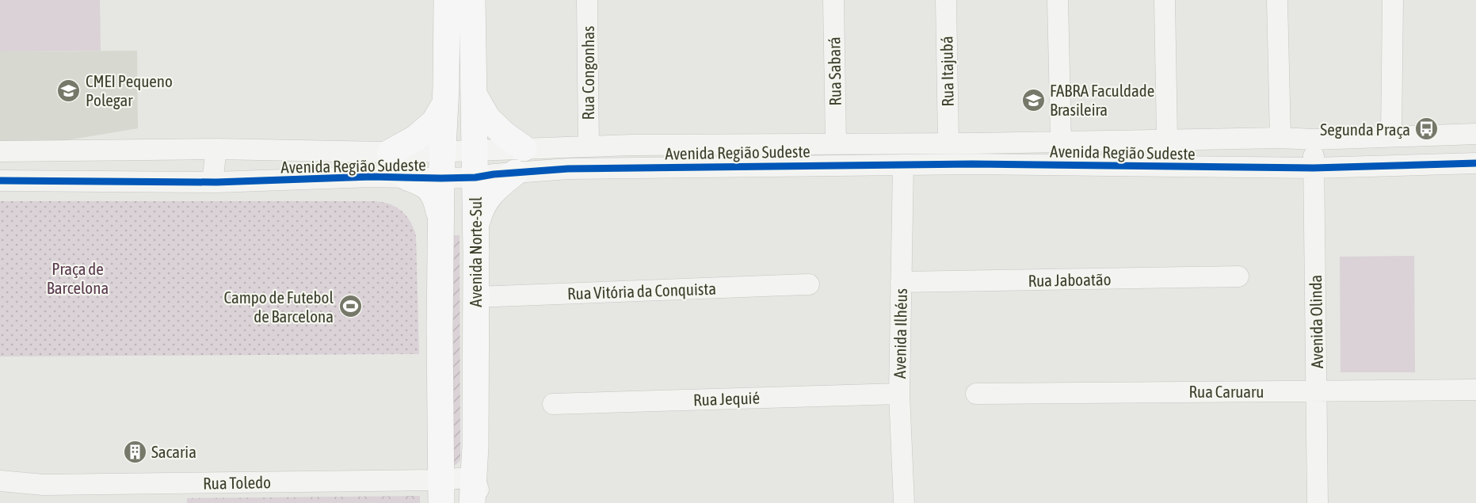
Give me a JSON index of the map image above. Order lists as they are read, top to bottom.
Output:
{
  "streets": {
    "main road": ["Avenida Norte-Sul"],
    "street": [
      "Rua Sabará",
      "Rua Itajubá",
      "Rua Congonhas",
      "Avenida Região Sudeste",
      "Rua Jaboatão",
      "Rua Vitória da Conquista",
      "Avenida Olinda",
      "Avenida Ilhéus",
      "Rua Caruaru",
      "Rua Jequié",
      "Rua Toledo"
    ]
  },
  "crossings": [
    ["Rua Sabará", "Avenida Região Sudeste"],
    ["Rua Itajubá", "Avenida Região Sudeste"],
    ["Rua Congonhas", "Avenida Região Sudeste"],
    ["Avenida Região Sudeste", "Avenida Norte-Sul"],
    ["Avenida Região Sudeste", "Avenida Olinda"],
    ["Avenida Região Sudeste", "Avenida Ilhéus"],
    ["Avenida Norte-Sul", "Rua Vitória da Conquista"],
    ["Avenida Norte-Sul", "Rua Toledo"],
    ["Rua Jaboatão", "Avenida Ilhéus"],
    ["Avenida Olinda", "Rua Caruaru"],
    ["Avenida Ilhéus", "Rua Jequié"]
  ],
  "parks": ["Praça de Barcelona"],
  "places": {
    "school or university": ["CMEI Pequeno Polegar", "FABRA Faculdade Brasileira"],
    "bus stop": ["Segunda Praça"],
    "sports": ["Campo de Futebol de Barcelona"],
    "building": ["Sacaria"]
  }
}
